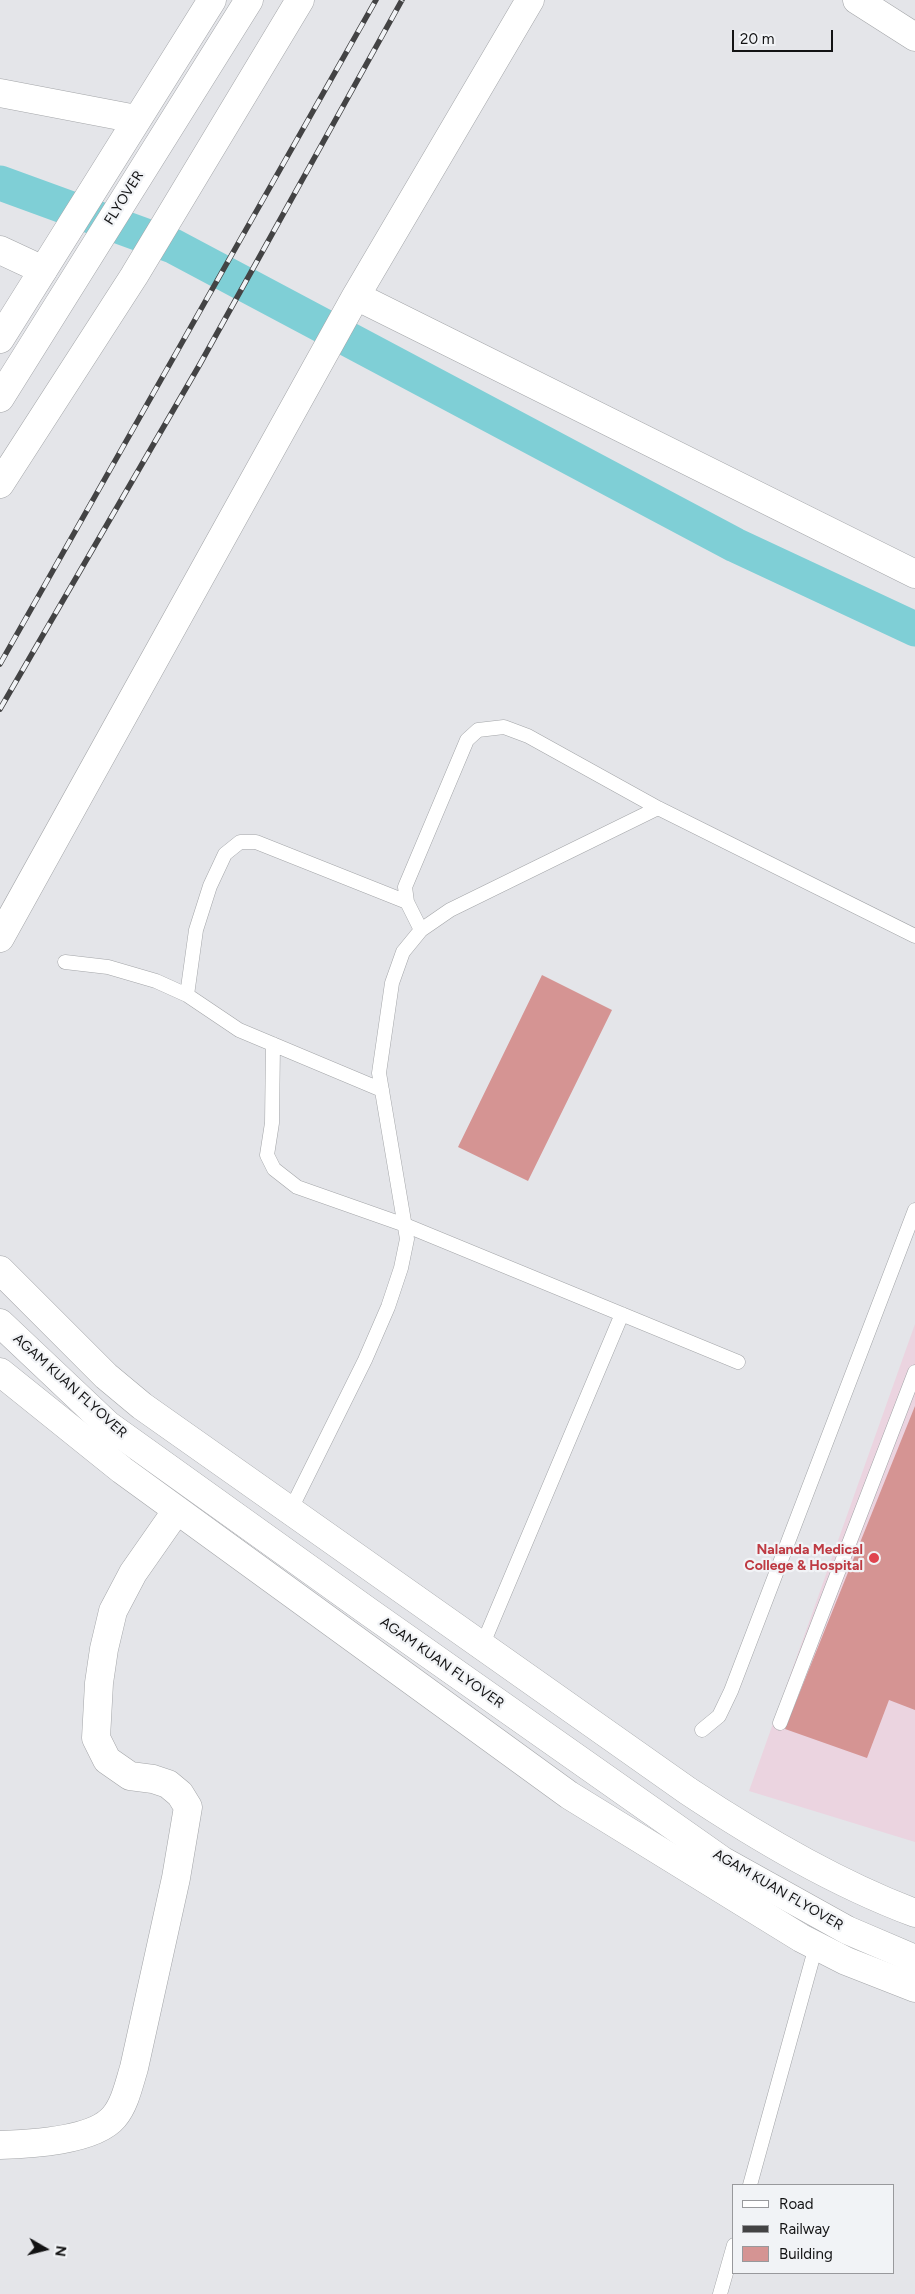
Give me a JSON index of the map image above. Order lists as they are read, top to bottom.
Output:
{
  "streets": {
    "main road": ["FLYOVER", "AGAM KUAN FLYOVER"]
  },
  "places": ["Nalanda Medical College & Hospital"],
  "legend": ["Road", "Railway", "Building"],
  "scale_bar": "20 m",
  "north": "right"
}
